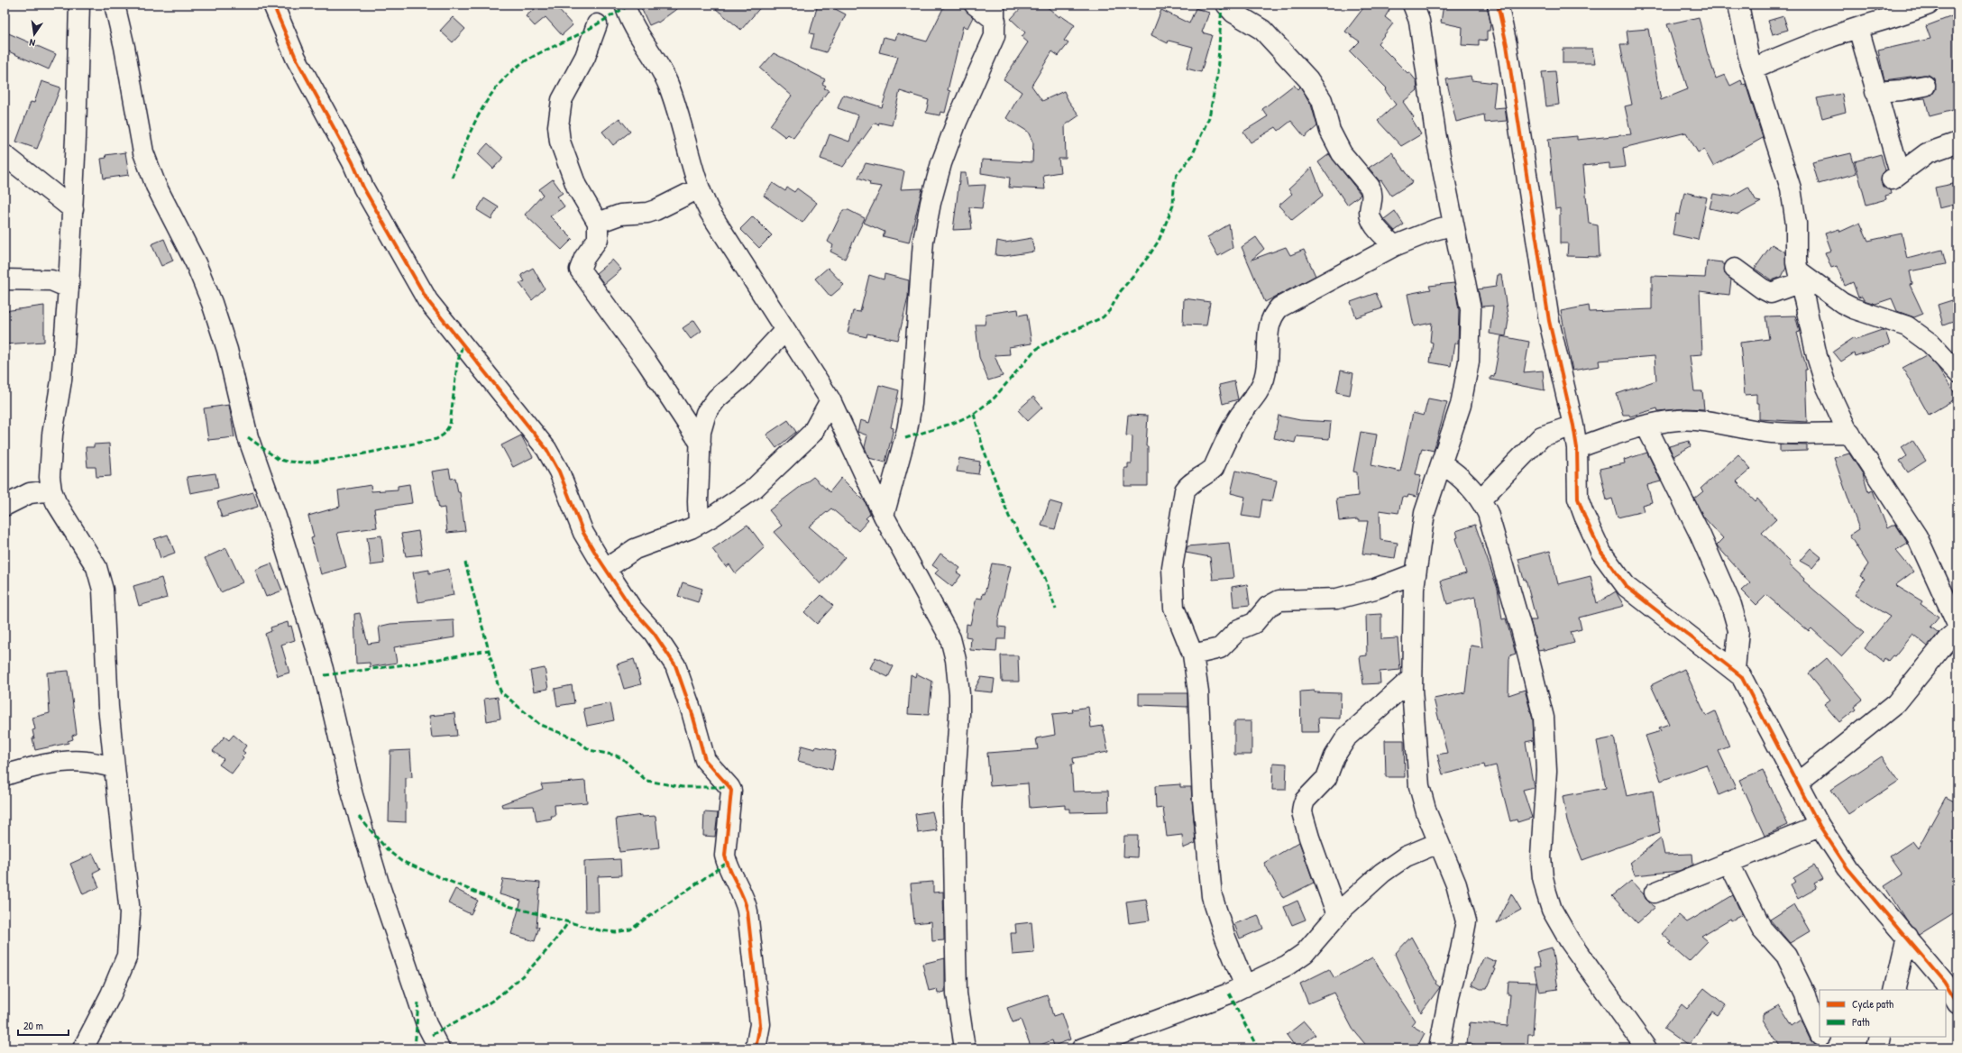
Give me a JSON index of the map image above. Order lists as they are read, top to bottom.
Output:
{
  "legend": ["Cycle path", "Path"],
  "scale_bar": "20 m",
  "north": "bottom"
}
